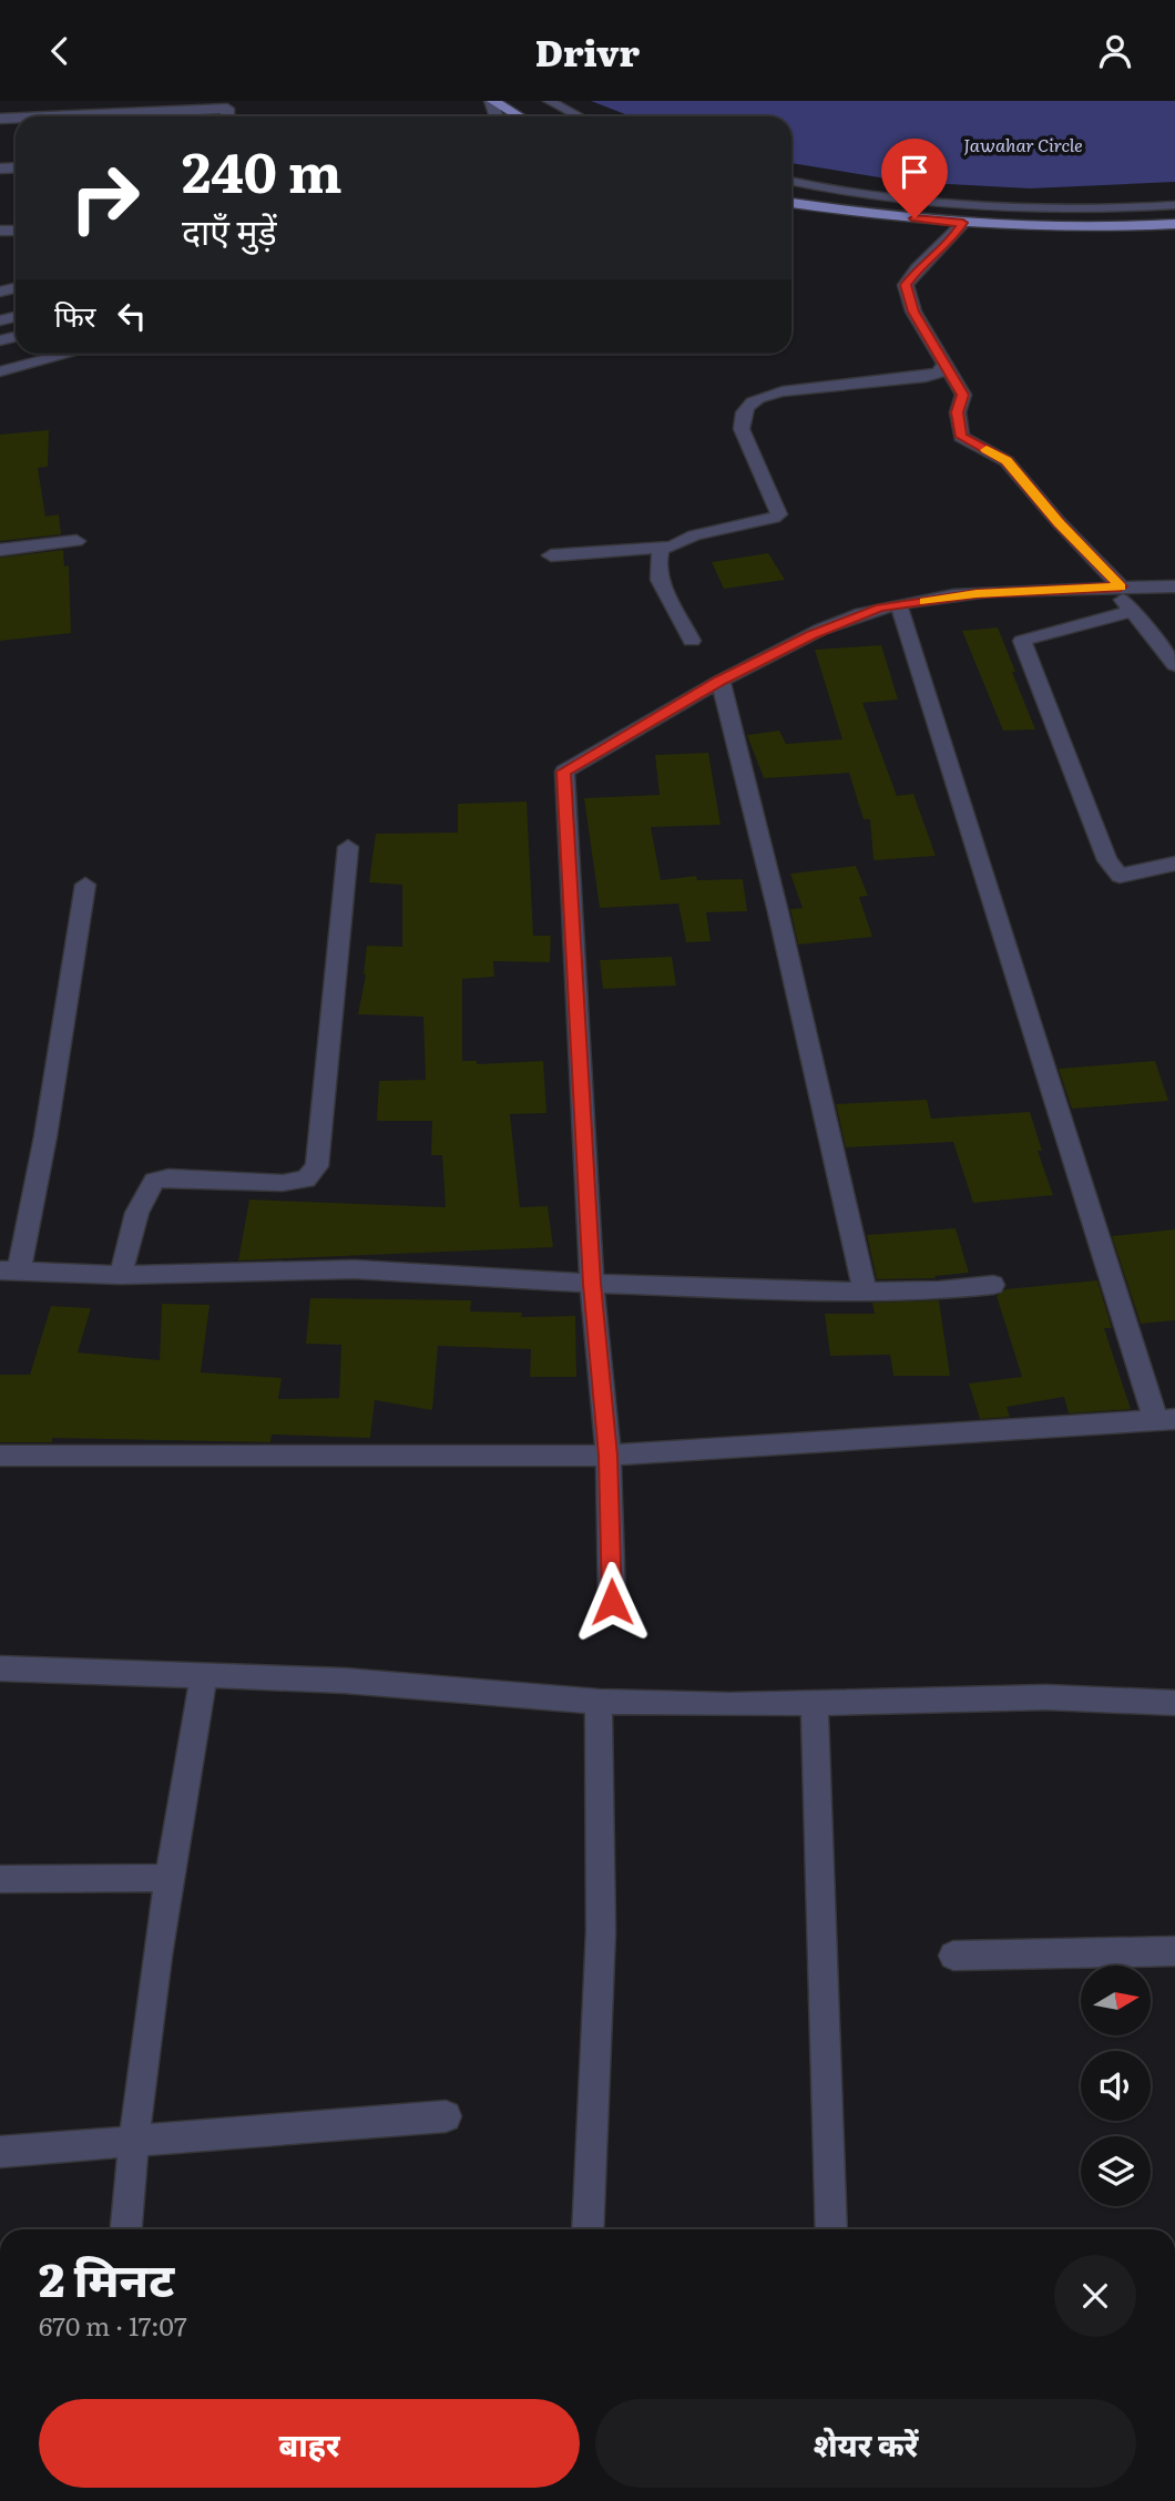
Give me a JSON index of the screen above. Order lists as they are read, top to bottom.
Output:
{
  "parks": ["Jawahar Circle"],
  "north": "right",
  "page": {
    "header": "Drivr",
    "turn": ["240 m", "दाएँ मुड़ें"],
    "then": "फिर",
    "heading": ["2 मिनट", "670 m · 17:07"],
    "buttons": ["बाहर", "शेयर करें"]
  }
}
